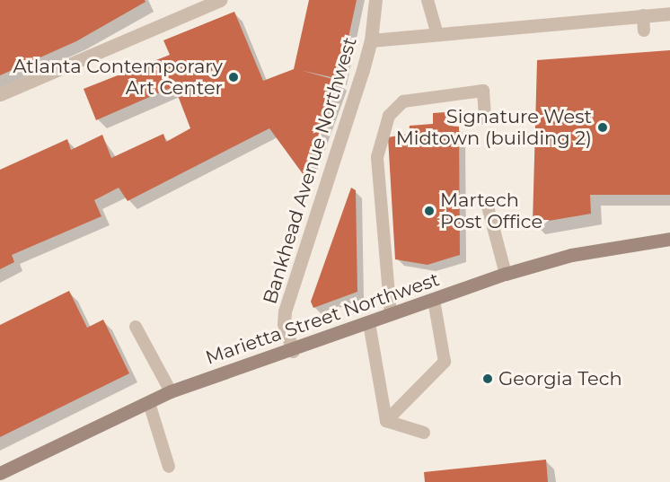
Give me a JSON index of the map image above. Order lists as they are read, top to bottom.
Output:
{
  "streets": {
    "main road": ["Marietta Street Northwest"],
    "street": ["Bankhead Avenue Northwest"]
  },
  "crossings": [
    ["Bankhead Avenue Northwest", "Marietta Street Northwest"]
  ],
  "places": [
    "Atlanta Contemporary Art Center",
    "Signature West Midtown (building 2)",
    "Martech Post Office",
    "Georgia Tech"
  ]
}
